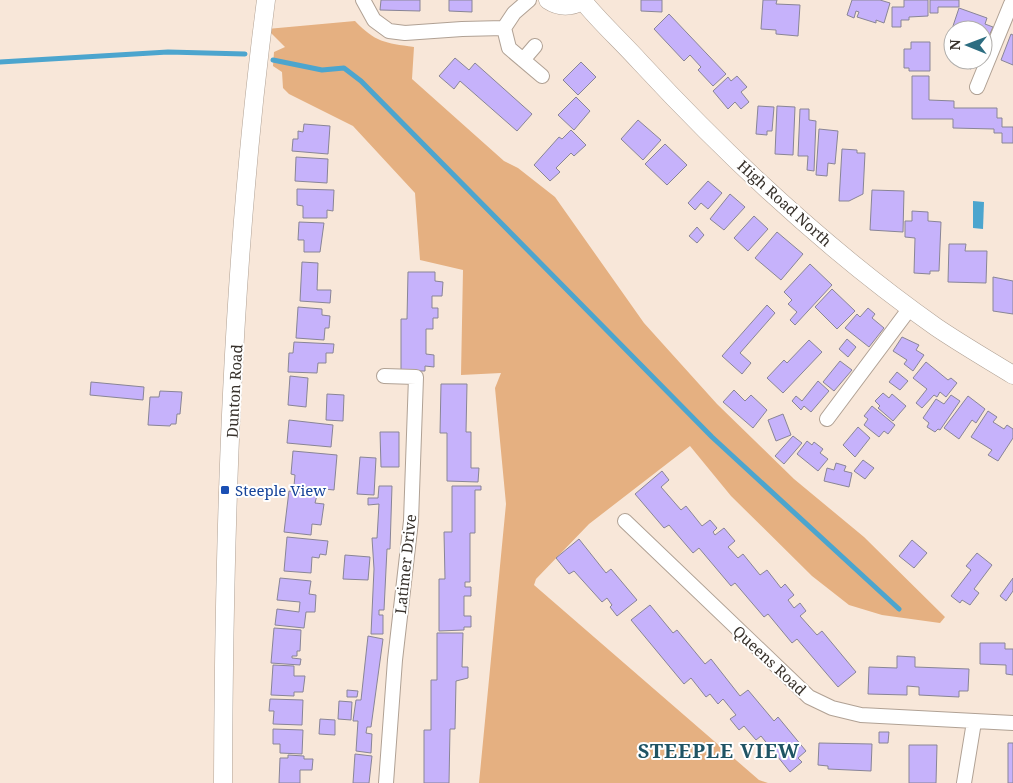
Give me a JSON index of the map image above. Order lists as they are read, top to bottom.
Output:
{
  "streets": {
    "street": [
      "High Road North",
      "Dunton Road",
      "Latimer Drive",
      "Queens Road"
    ]
  },
  "districts": ["STEEPLE VIEW"],
  "places": {
    "transit": ["Steeple View"]
  },
  "north": "left"
}
